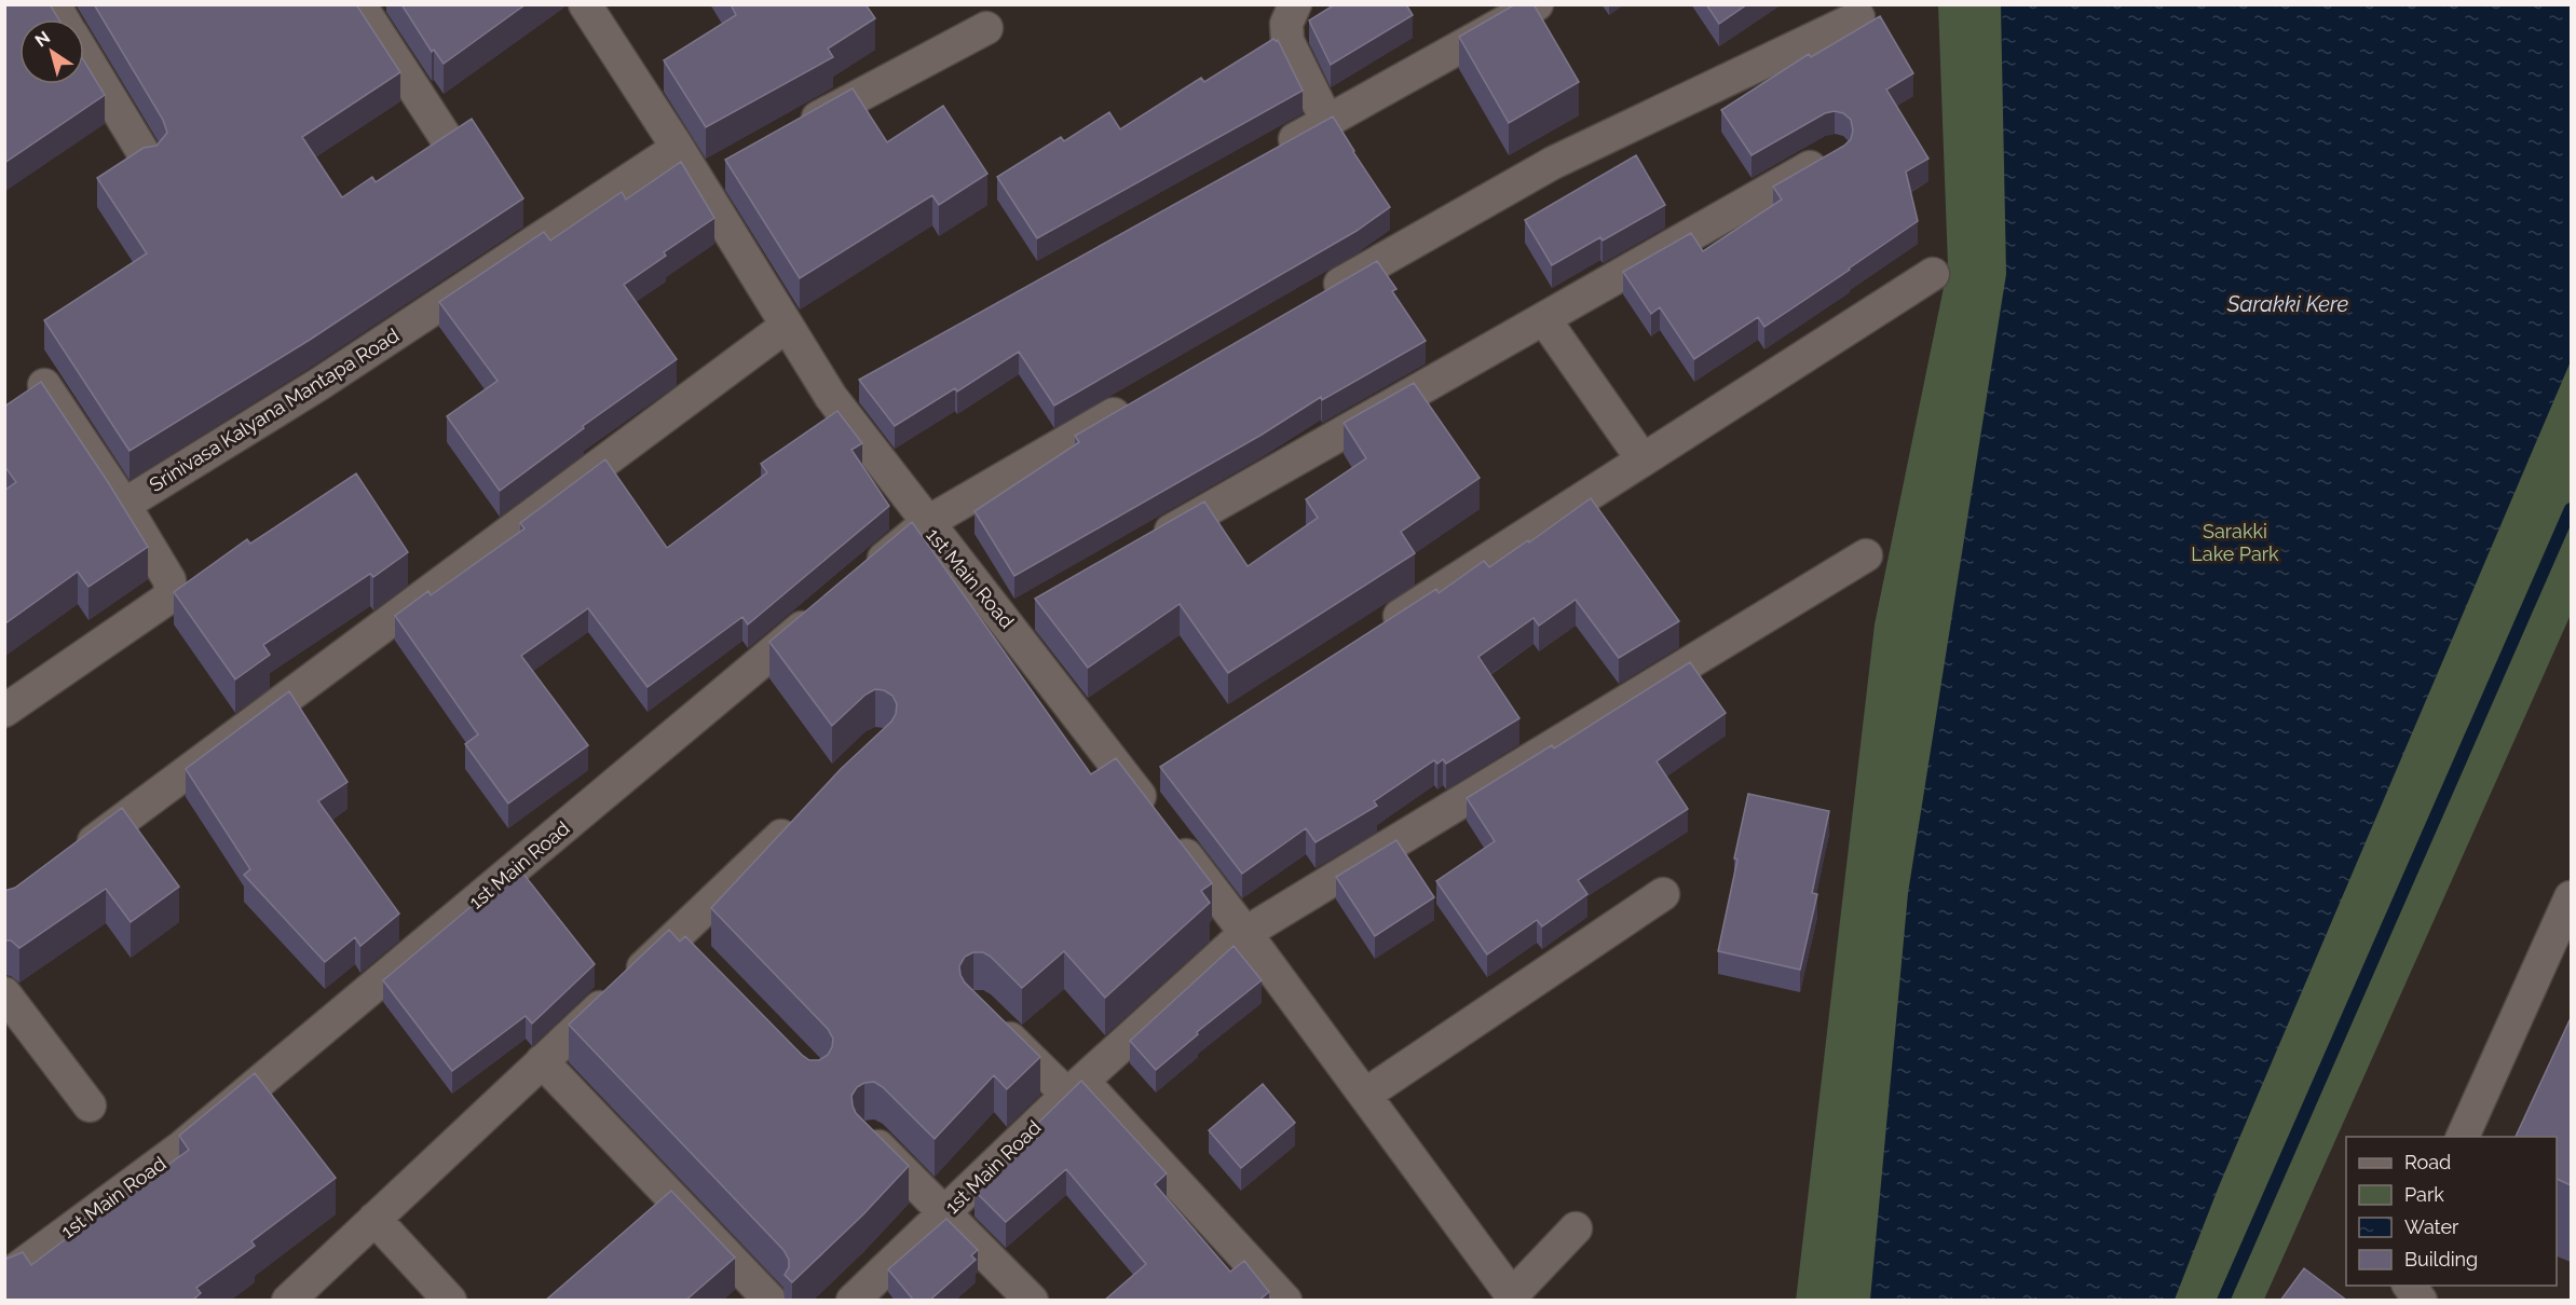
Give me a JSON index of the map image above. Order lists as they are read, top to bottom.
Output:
{
  "streets": {
    "street": ["Srinivasa Kalyana Mantapa Road", "1st Main Road"]
  },
  "water": ["Sarakki Kere"],
  "parks": ["Sarakki Lake Park"],
  "legend": [
    "Road",
    "Park",
    "Water",
    "Building"
  ],
  "north": "top left"
}
